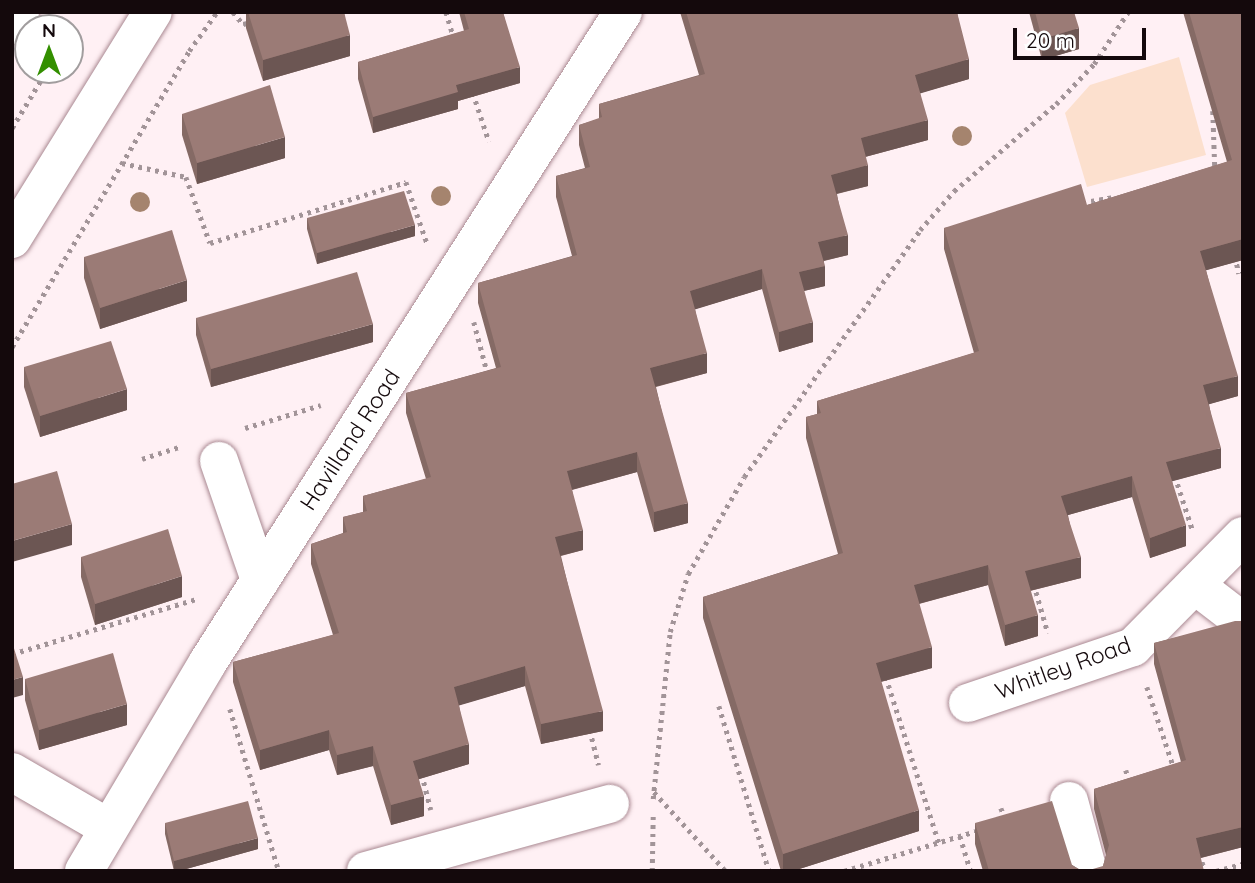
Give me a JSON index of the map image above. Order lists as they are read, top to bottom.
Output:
{
  "streets": {
    "street": ["Havilland Road", "Whitley Road"]
  },
  "scale_bar": "20 m",
  "north": "top"
}
